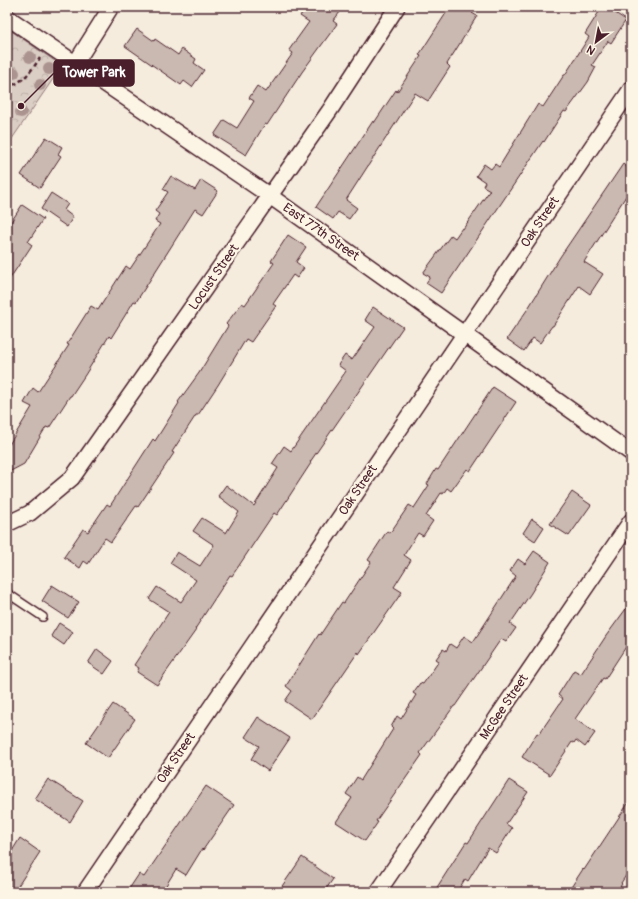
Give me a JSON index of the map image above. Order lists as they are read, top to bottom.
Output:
{
  "streets": {
    "street": [
      "Oak Street",
      "East 77th Street",
      "Locust Street",
      "McGee Street"
    ]
  },
  "crossings": [
    ["Oak Street", "East 77th Street"],
    ["East 77th Street", "Locust Street"]
  ],
  "places": ["Tower Park"],
  "north": "bottom left"
}
